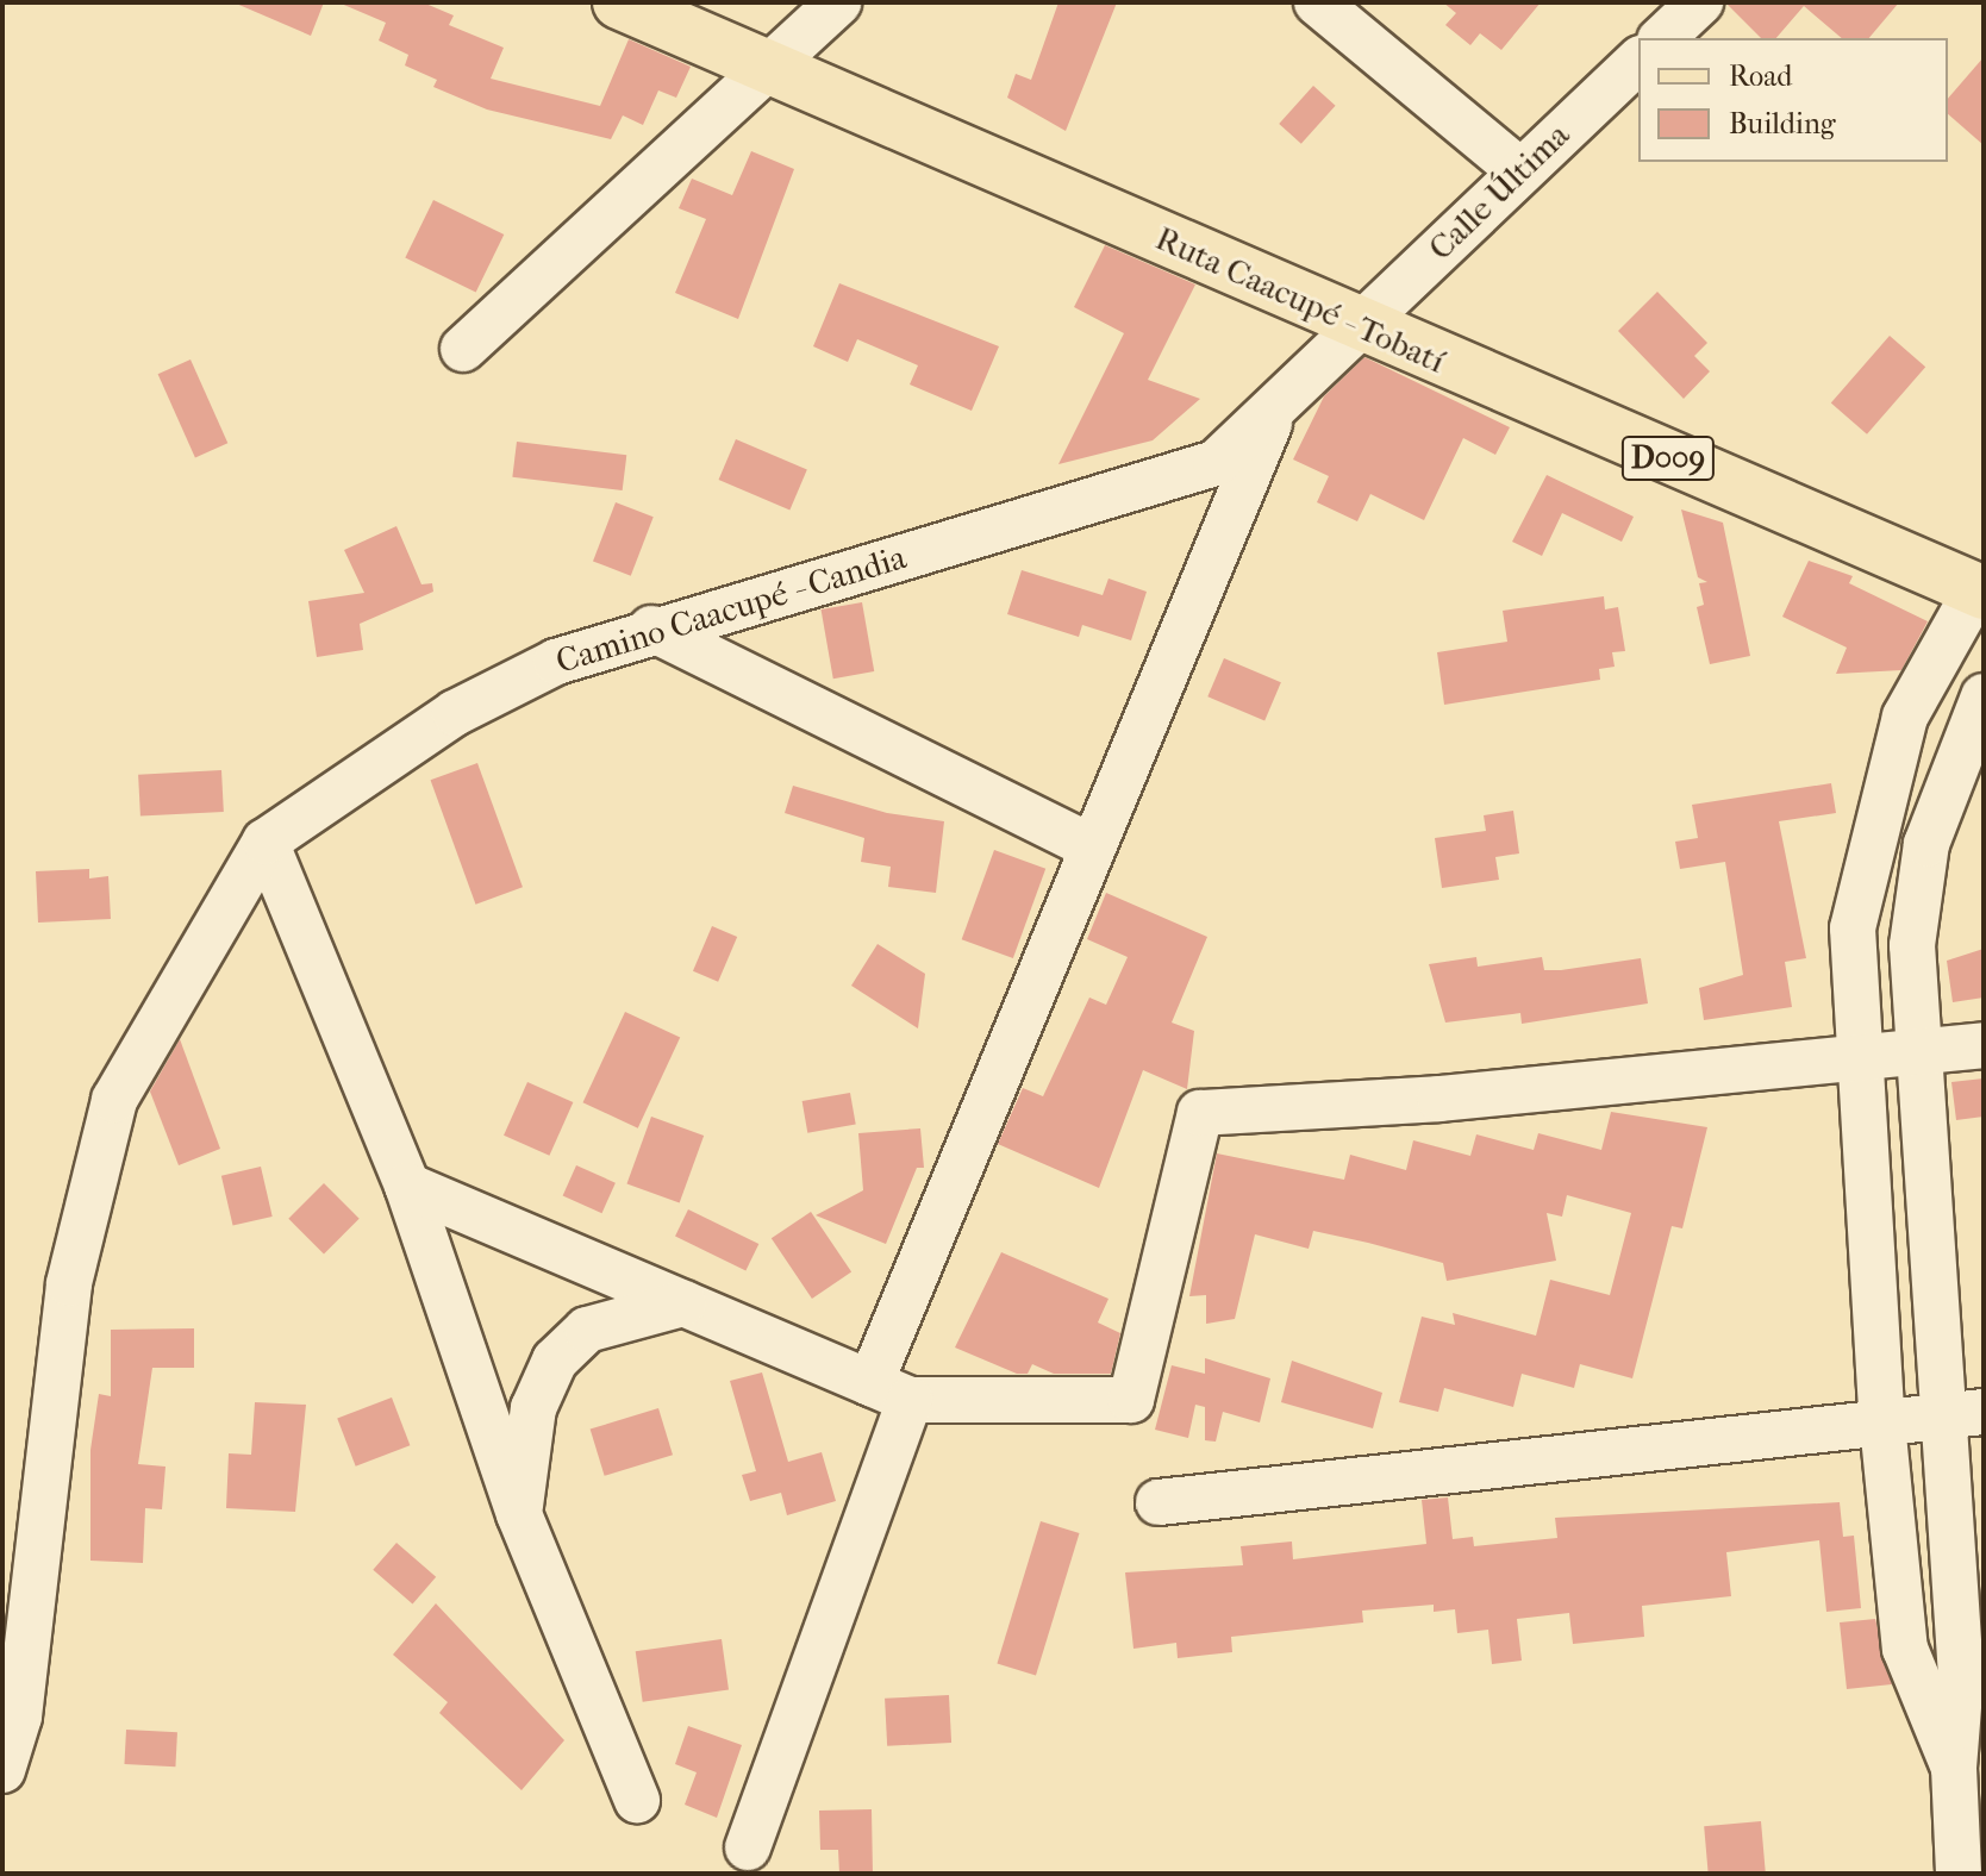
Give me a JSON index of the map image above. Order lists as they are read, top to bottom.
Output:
{
  "streets": {
    "main road": ["Ruta Caacupé - Tobatí", "D009"],
    "street": ["Calle Última", "Camino Caacupé - Candia"]
  },
  "crossings": [
    ["Calle Última", "Ruta Caacupé - Tobatí"],
    ["Calle Última", "Camino Caacupé - Candia"],
    ["Ruta Caacupé - Tobatí", "Camino Caacupé - Candia"]
  ],
  "legend": ["Road", "Building"]
}
